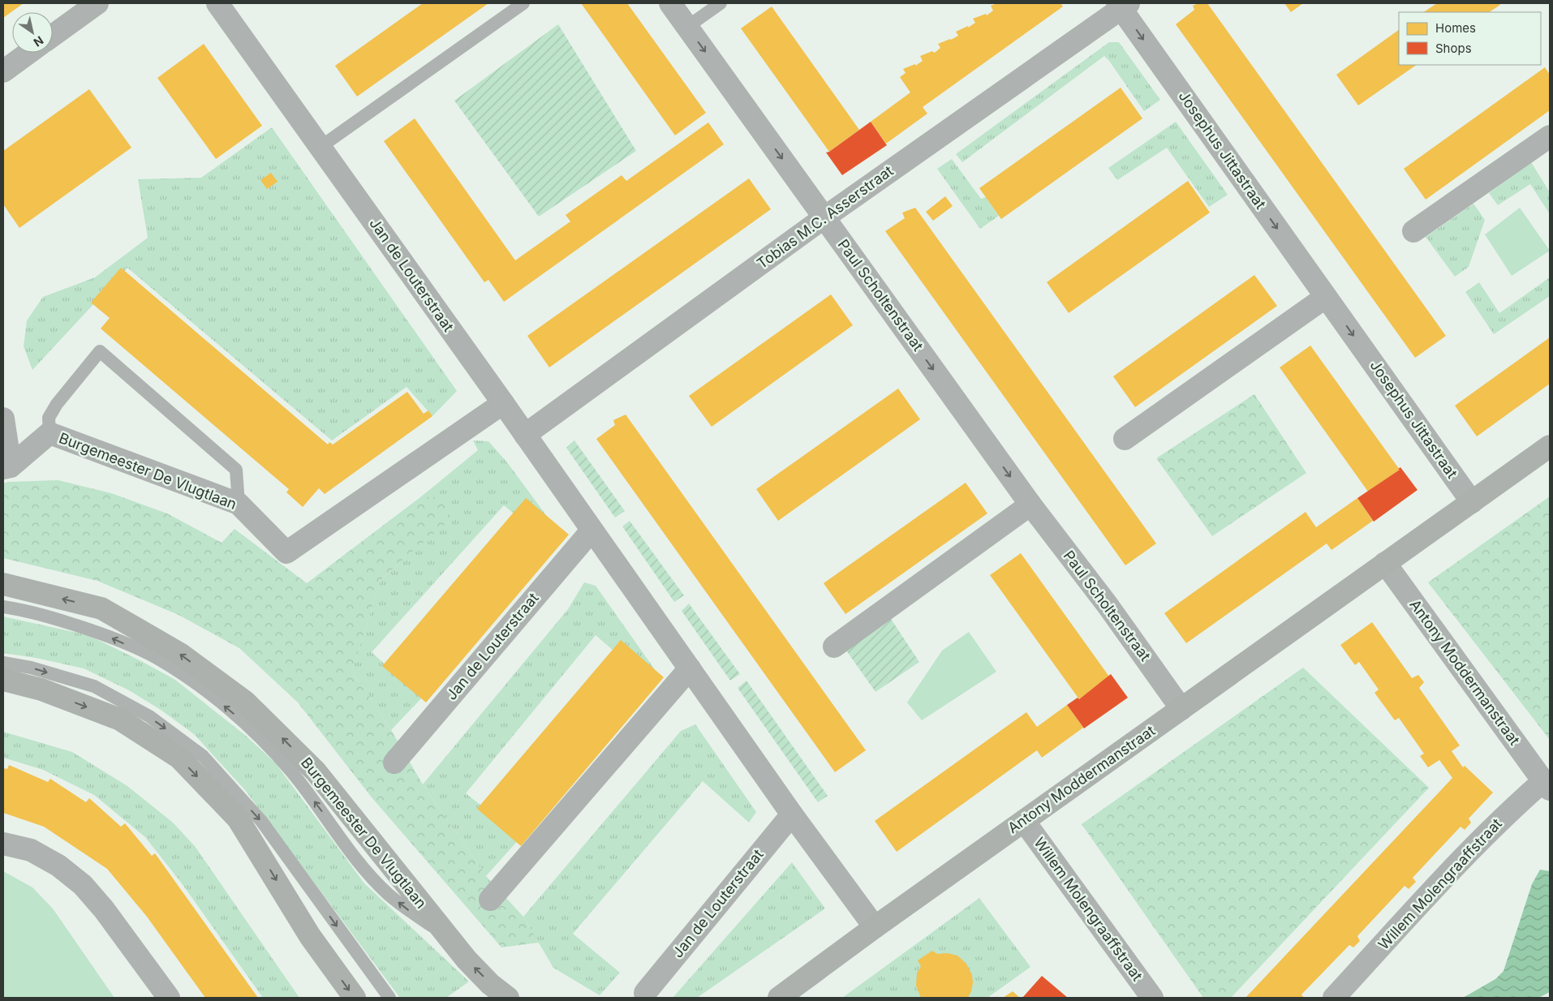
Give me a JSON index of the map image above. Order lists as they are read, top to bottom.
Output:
{
  "streets": {
    "main road": ["Burgemeester De Vlugtlaan", "Antony Moddermanstraat"],
    "street": [
      "Josephus Jittastraat",
      "Tobias M.C. Asserstraat",
      "Jan de Louterstraat",
      "Paul Scholtenstraat",
      "Willem Molengraaffstraat"
    ]
  },
  "crossings": [
    ["Josephus Jittastraat", "Tobias M.C. Asserstraat"],
    ["Josephus Jittastraat", "Antony Moddermanstraat"],
    ["Tobias M.C. Asserstraat", "Jan de Louterstraat"],
    ["Tobias M.C. Asserstraat", "Paul Scholtenstraat"],
    ["Jan de Louterstraat", "Burgemeester De Vlugtlaan"],
    ["Jan de Louterstraat", "Antony Moddermanstraat"],
    ["Paul Scholtenstraat", "Antony Moddermanstraat"],
    ["Antony Moddermanstraat", "Willem Molengraaffstraat"]
  ],
  "one_way": ["Josephus Jittastraat", "Paul Scholtenstraat", "Burgemeester De Vlugtlaan"],
  "legend": ["Homes", "Shops"],
  "north": "bottom right"
}
